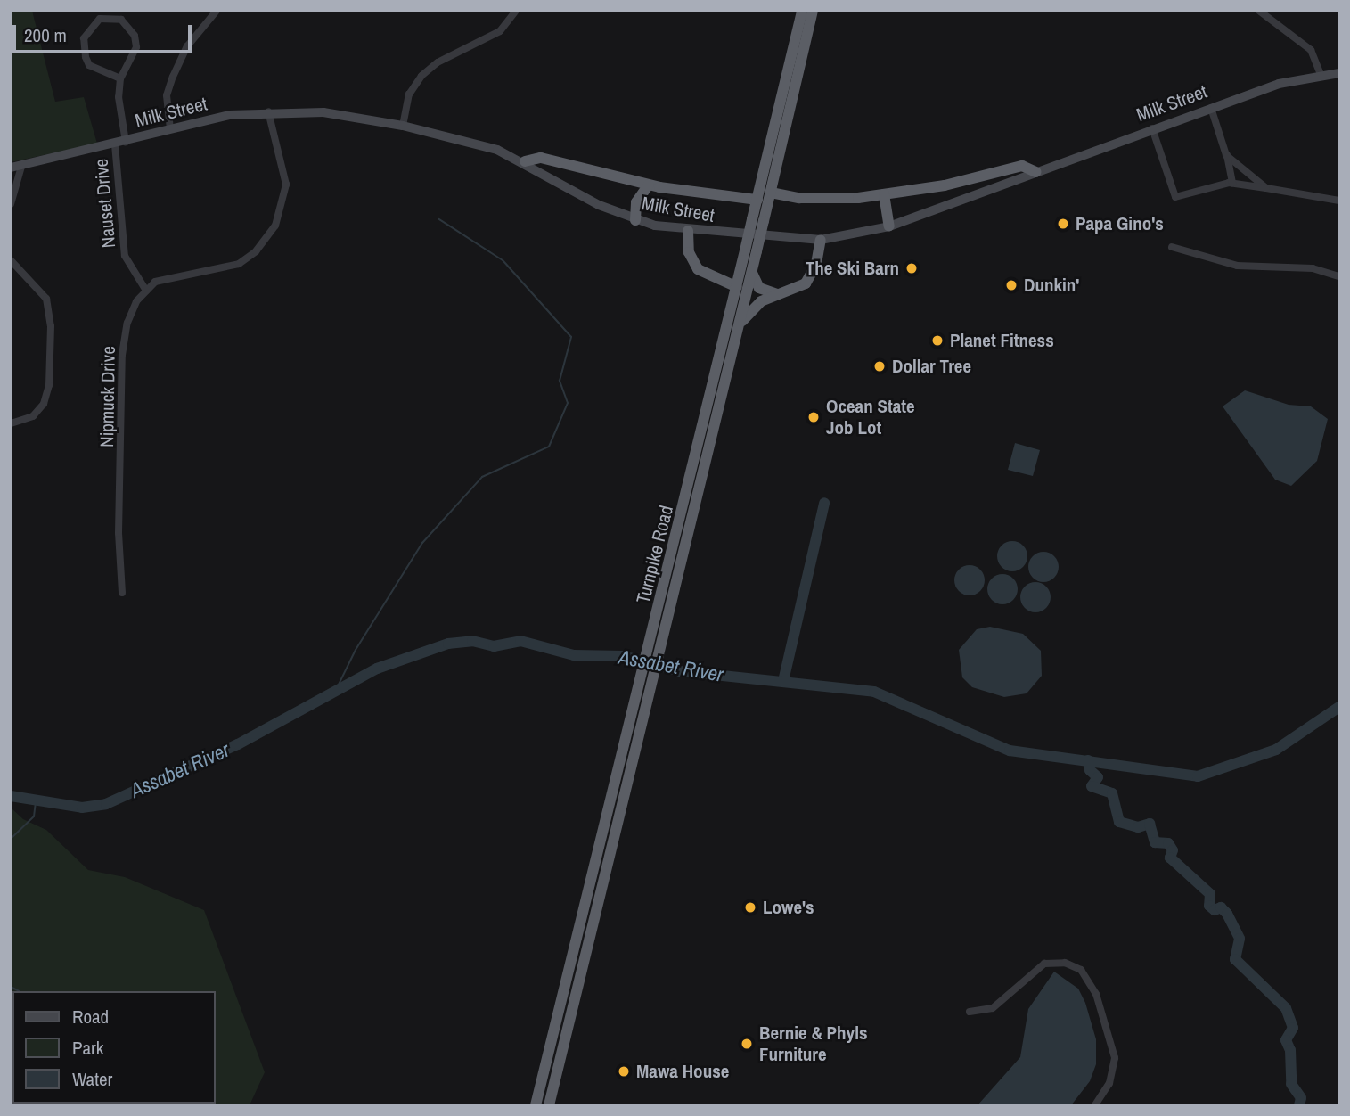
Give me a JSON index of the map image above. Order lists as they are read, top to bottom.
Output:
{
  "streets": {
    "highway": ["Turnpike Road"],
    "main road": ["Milk Street"],
    "street": ["Nauset Drive", "Nipmuck Drive"]
  },
  "crossings": [
    ["Milk Street", "Nauset Drive"],
    ["Milk Street", "Nipmuck Drive"],
    ["Nauset Drive", "Nipmuck Drive"]
  ],
  "water": ["Assabet River"],
  "places": [
    "Papa Gino's",
    "The Ski Barn",
    "Dunkin'",
    "Planet Fitness",
    "Dollar Tree",
    "Ocean State Job Lot",
    "Lowe's",
    "Bernie & Phyls Furniture",
    "Mawa House"
  ],
  "legend": ["Road", "Park", "Water"],
  "scale_bar": "200 m"
}
